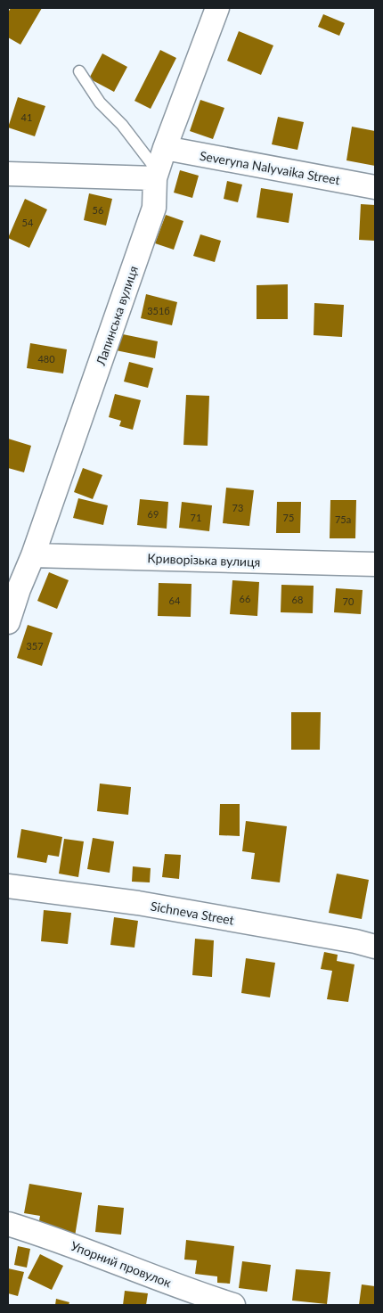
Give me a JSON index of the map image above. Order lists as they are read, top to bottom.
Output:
{
  "streets": {
    "street": [
      "Severyna Nalyvaika Street",
      "Лапинська вулиця",
      "Криворізька вулиця",
      "Sichneva Street",
      "Упорний провулок"
    ]
  },
  "crossings": [
    ["Severyna Nalyvaika Street", "Лапинська вулиця"],
    ["Лапинська вулиця", "Криворізька вулиця"]
  ],
  "house_numbers": [
    "41",
    "56",
    "54",
    "351б",
    "480",
    "73",
    "69",
    "71",
    "75",
    "75а",
    "66",
    "68",
    "64",
    "70",
    "357"
  ]
}
